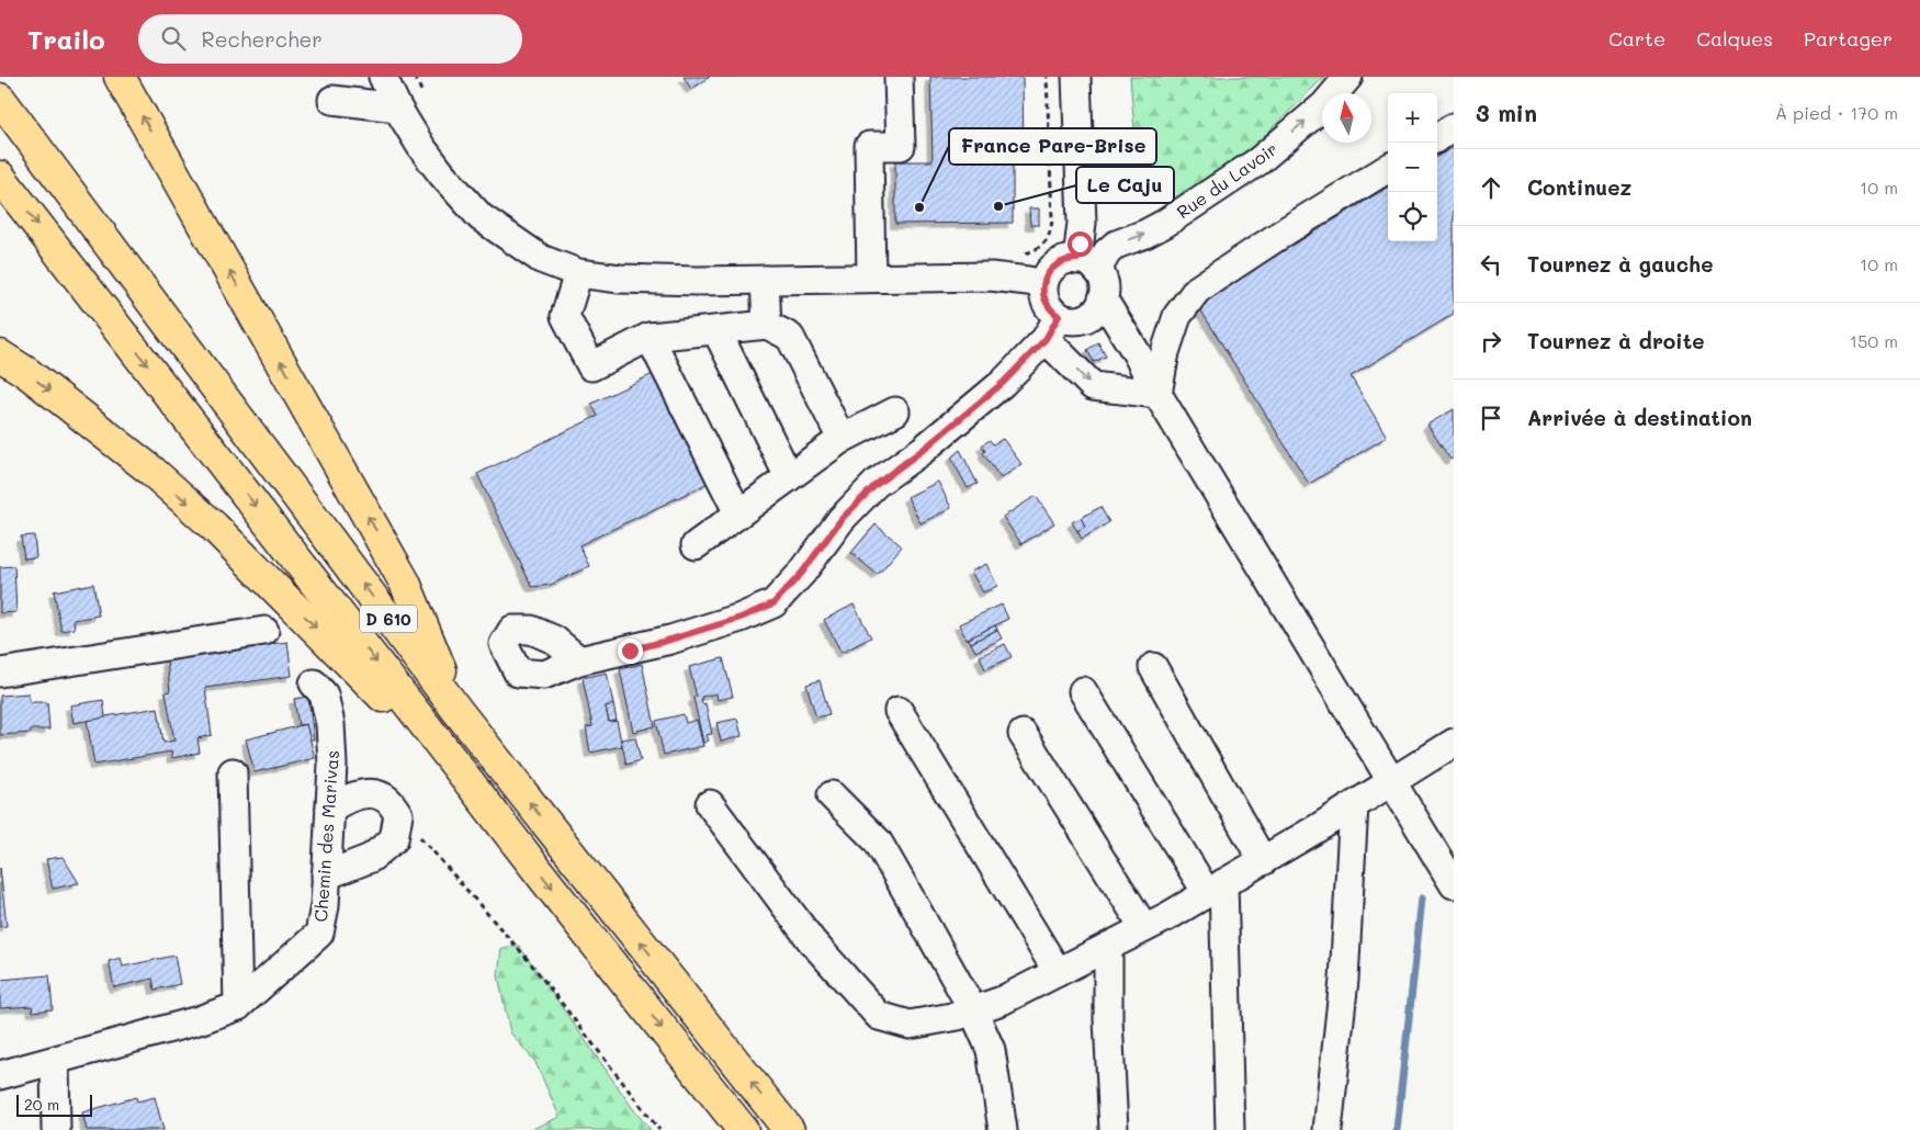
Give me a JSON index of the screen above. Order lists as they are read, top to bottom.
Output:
{
  "streets": {
    "highway": ["D 610"],
    "street": ["Rue du Lavoir", "Chemin des Marivas"]
  },
  "places": ["Le Caju", "France Pare-Brise"],
  "scale_bar": "20 m",
  "north": "top",
  "page": {
    "header": "Trailo",
    "search": "Rechercher",
    "nav": ["Carte", "Calques", "Partager"],
    "heading": ["3 min", "À pied · 170 m"],
    "map_buttons": ["+", "−"],
    "list": [
      ["Continuez", "10 m"],
      ["Tournez à gauche", "10 m"],
      ["Tournez à droite", "150 m"],
      "Arrivée à destination"
    ],
    "scale": "20 m"
  }
}
